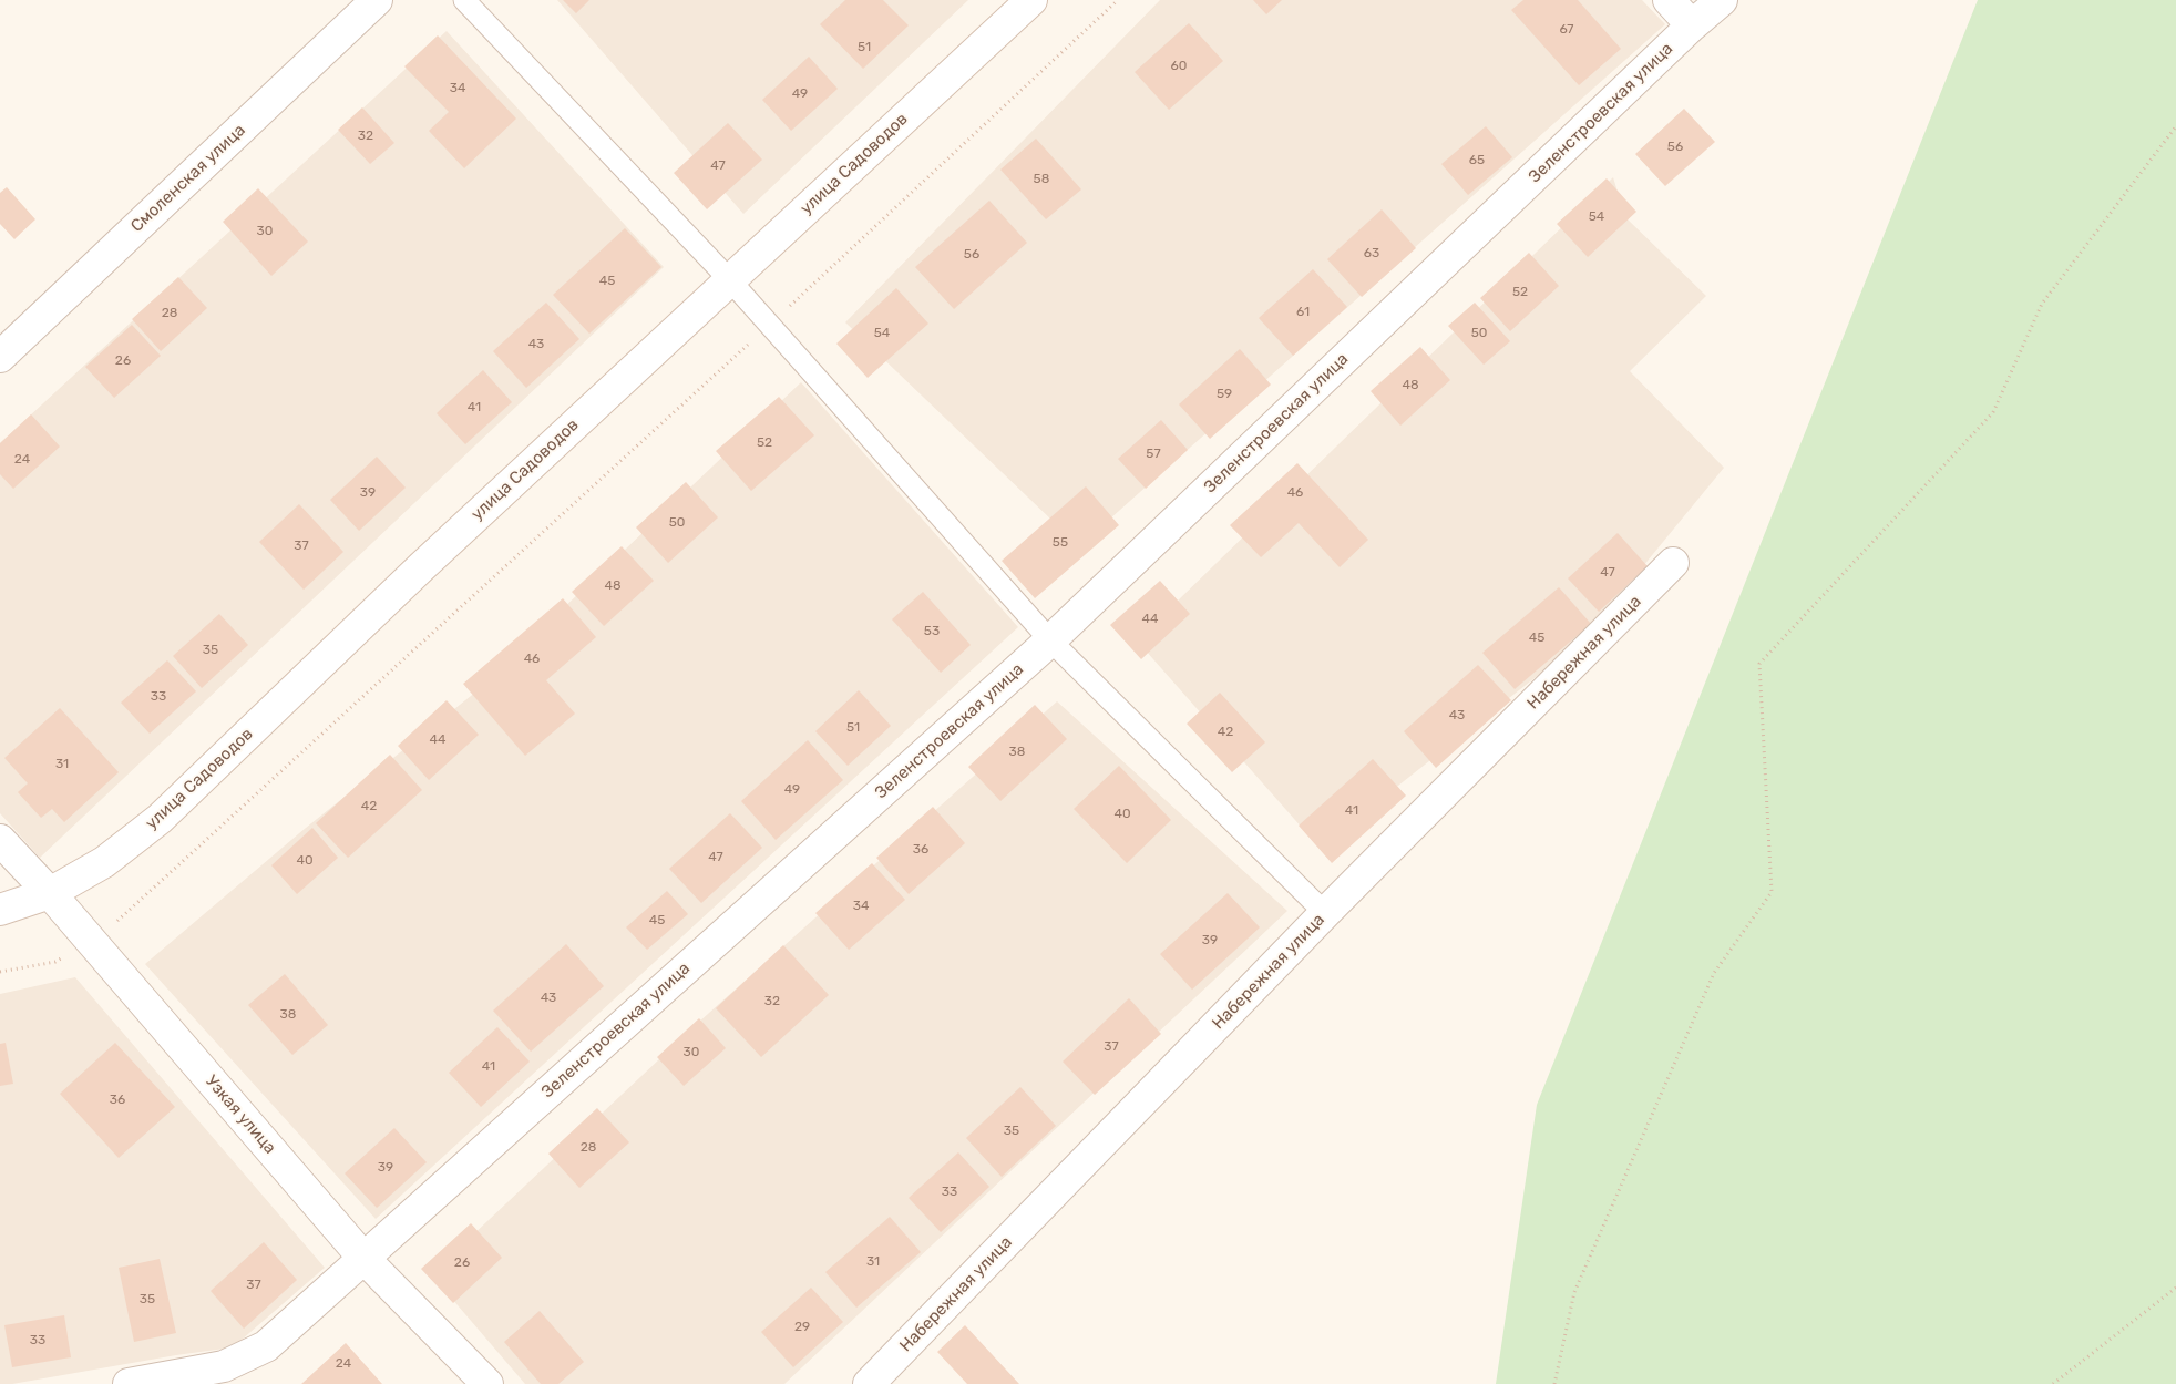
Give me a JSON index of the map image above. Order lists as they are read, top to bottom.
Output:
{
  "streets": {
    "street": [
      "Зеленстроевская улица",
      "улица Садоводов",
      "Смоленская улица",
      "Набережная улица",
      "Узкая улица"
    ]
  },
  "crossings": [
    ["Зеленстроевская улица", "Узкая улица"],
    ["улица Садоводов", "Узкая улица"]
  ],
  "house_numbers": [
    "67",
    "51",
    "60",
    "34",
    "49",
    "32",
    "56",
    "65",
    "47",
    "58",
    "54",
    "30",
    "63",
    "56",
    "45",
    "52",
    "61",
    "28",
    "54",
    "50",
    "43",
    "26",
    "48",
    "59",
    "41",
    "52",
    "57",
    "24",
    "39",
    "46",
    "50",
    "55",
    "37",
    "47",
    "48",
    "44",
    "53",
    "45",
    "35",
    "46",
    "33",
    "43",
    "51",
    "42",
    "44",
    "38",
    "31",
    "49",
    "42",
    "41",
    "40",
    "36",
    "47",
    "40",
    "34",
    "45",
    "39",
    "43",
    "32",
    "38",
    "37",
    "30",
    "41",
    "36",
    "35",
    "28",
    "39",
    "33",
    "31",
    "26",
    "37",
    "35",
    "29",
    "33",
    "24"
  ]
}
